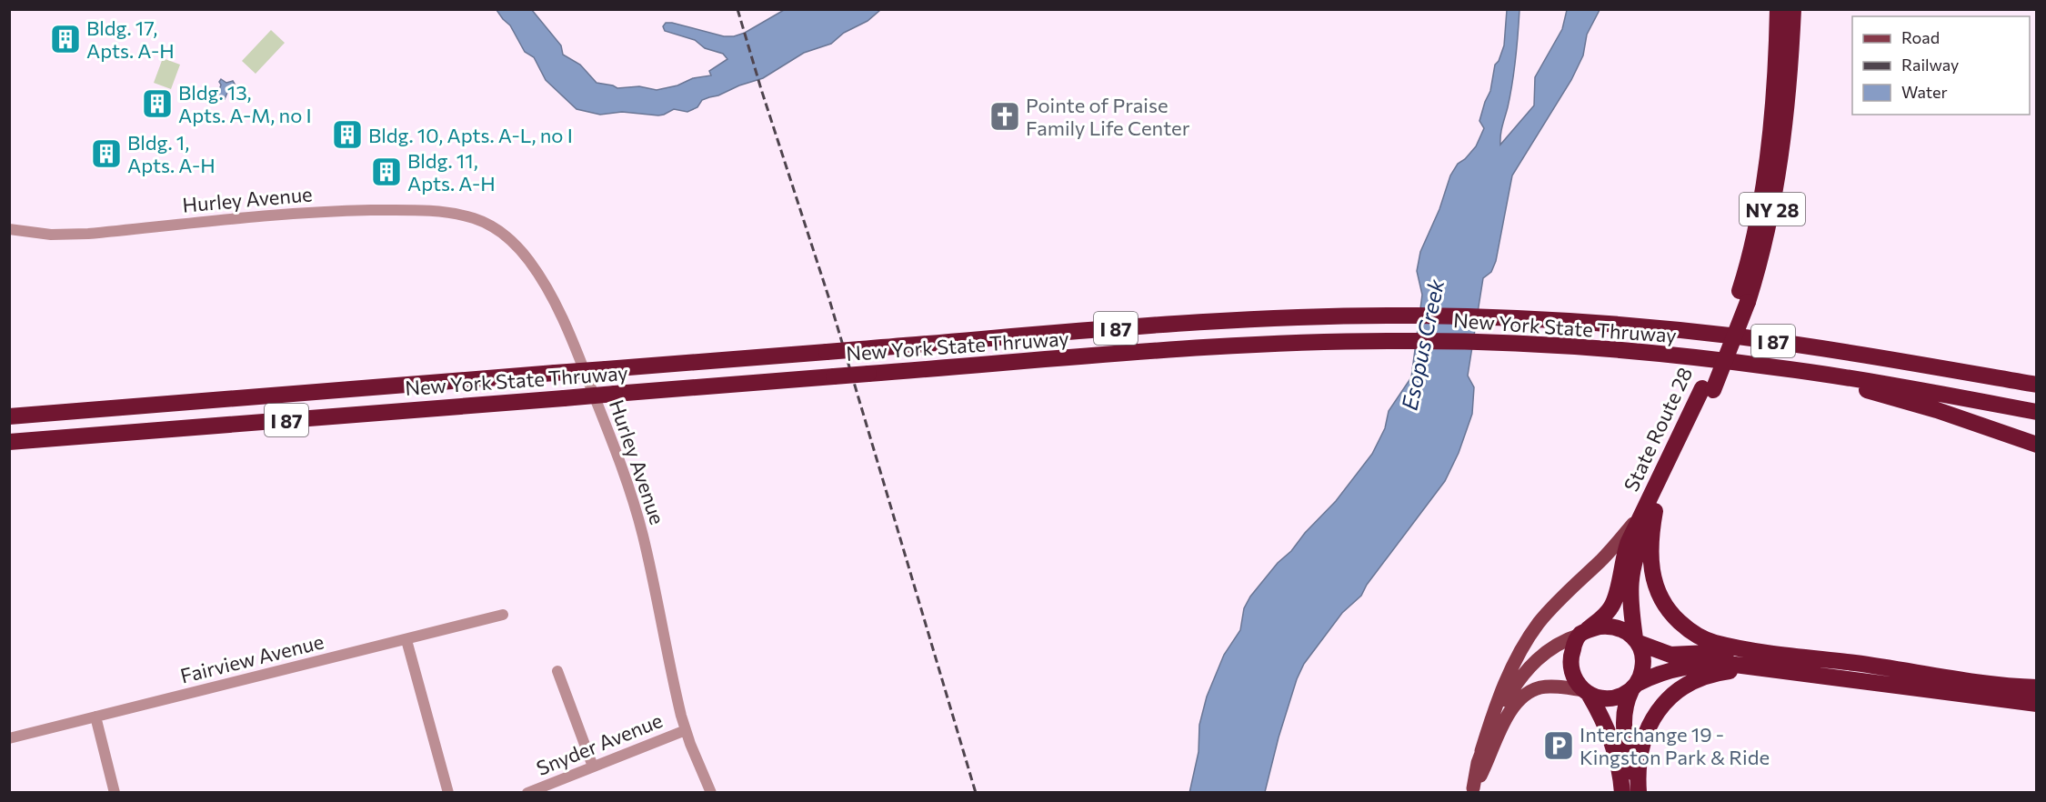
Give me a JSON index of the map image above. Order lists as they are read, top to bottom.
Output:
{
  "streets": {
    "highway": [
      "NY 28",
      "New York State Thruway",
      "I 87",
      "State Route 28"
    ],
    "street": ["Hurley Avenue", "Fairview Avenue", "Snyder Avenue"]
  },
  "crossings": [
    ["Hurley Avenue", "Snyder Avenue"]
  ],
  "water": ["Esopus Creek"],
  "places": {
    "building": [
      "Bldg. 17, Apts. A-H",
      "Bldg. 13, Apts. A-M, no I",
      "Bldg. 10, Apts. A-L, no I",
      "Bldg. 1, Apts. A-H",
      "Bldg. 11, Apts. A-H"
    ],
    "church": ["Pointe of Praise Family Life Center"],
    "parking": ["Interchange 19 - Kingston Park & Ride"]
  },
  "legend": ["Road", "Railway", "Water"]
}
